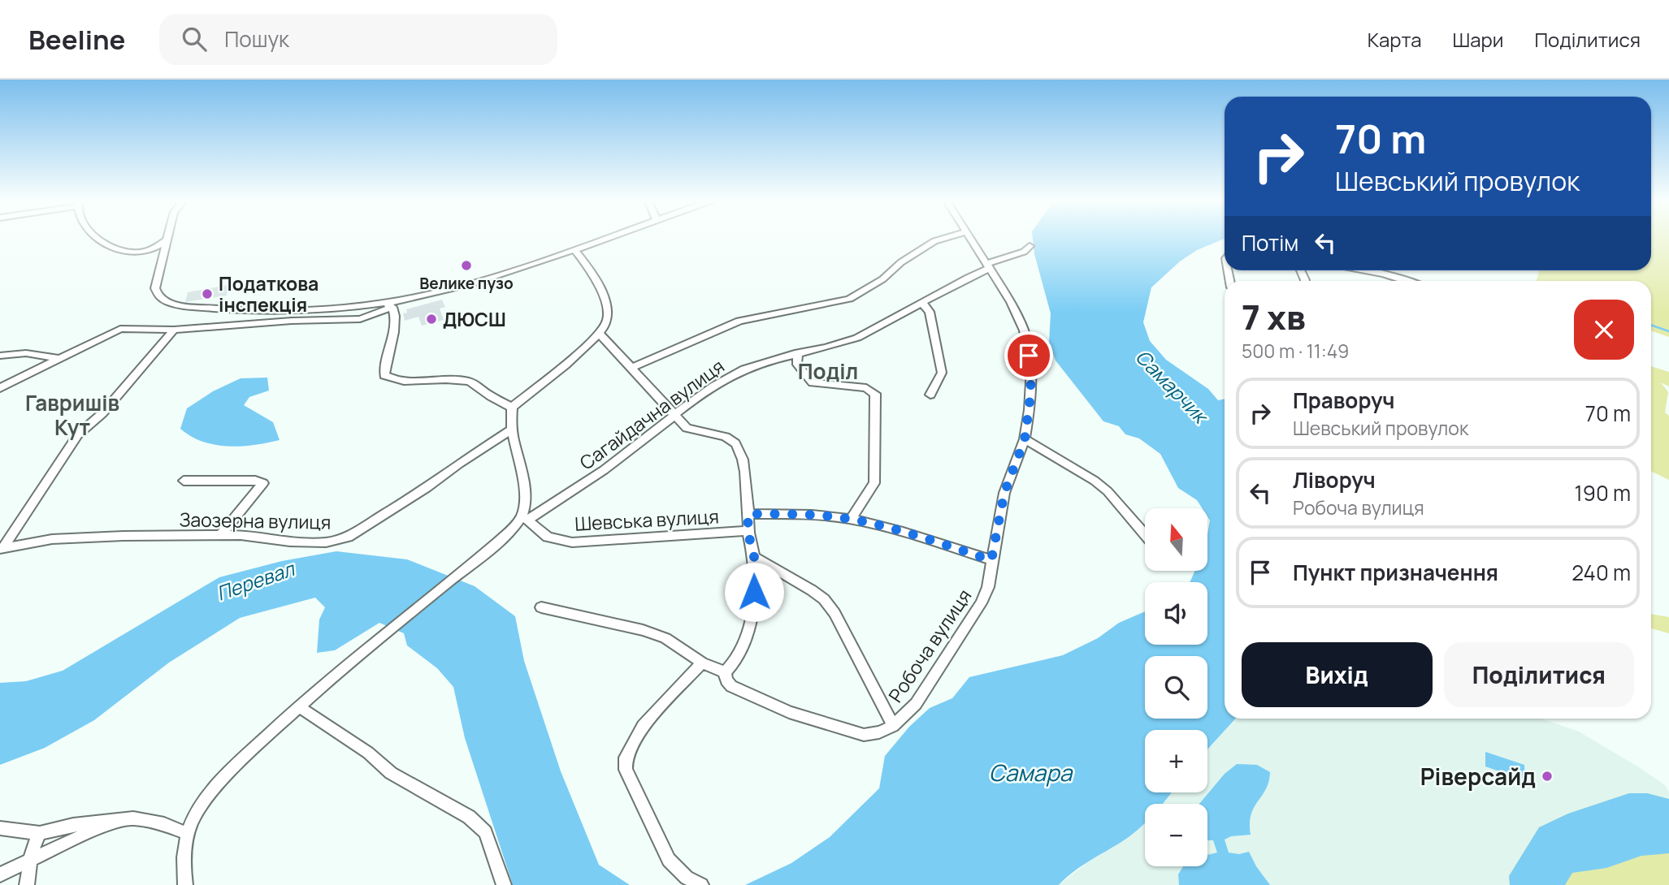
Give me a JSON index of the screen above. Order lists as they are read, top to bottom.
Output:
{
  "streets": {
    "street": [
      "Сагайдачна вулиця",
      "Шевська вулиця",
      "Заозерна вулиця",
      "Робоча вулиця"
    ]
  },
  "crossings": [
    ["Сагайдачна вулиця", "Шевська вулиця"],
    ["Сагайдачна вулиця", "Робоча вулиця"]
  ],
  "districts": ["Поділ", "Гавришів Кут"],
  "water": ["Самарчик", "Перевал", "Самара"],
  "places": [
    "Велике пузо",
    "Податкова інспекція",
    "ДЮСШ",
    "Ріверсайд"
  ],
  "north": "top",
  "page": {
    "header": "Beeline",
    "search": "Пошук",
    "nav": ["Карта", "Шари", "Поділитися"],
    "turn": ["70 m", "Шевський провулок"],
    "then": "Потім",
    "heading": ["7 хв", "500 m · 11:49"],
    "list": [
      {
        "name": "Праворуч",
        "note": "Шевський провулок",
        "value": "70 m"
      },
      {
        "name": "Ліворуч",
        "note": "Робоча вулиця",
        "value": "190 m"
      },
      {
        "name": "Пункт призначення",
        "value": "240 m"
      }
    ],
    "map_buttons": ["+", "−"],
    "buttons": ["Вихід", "Поділитися"]
  }
}
